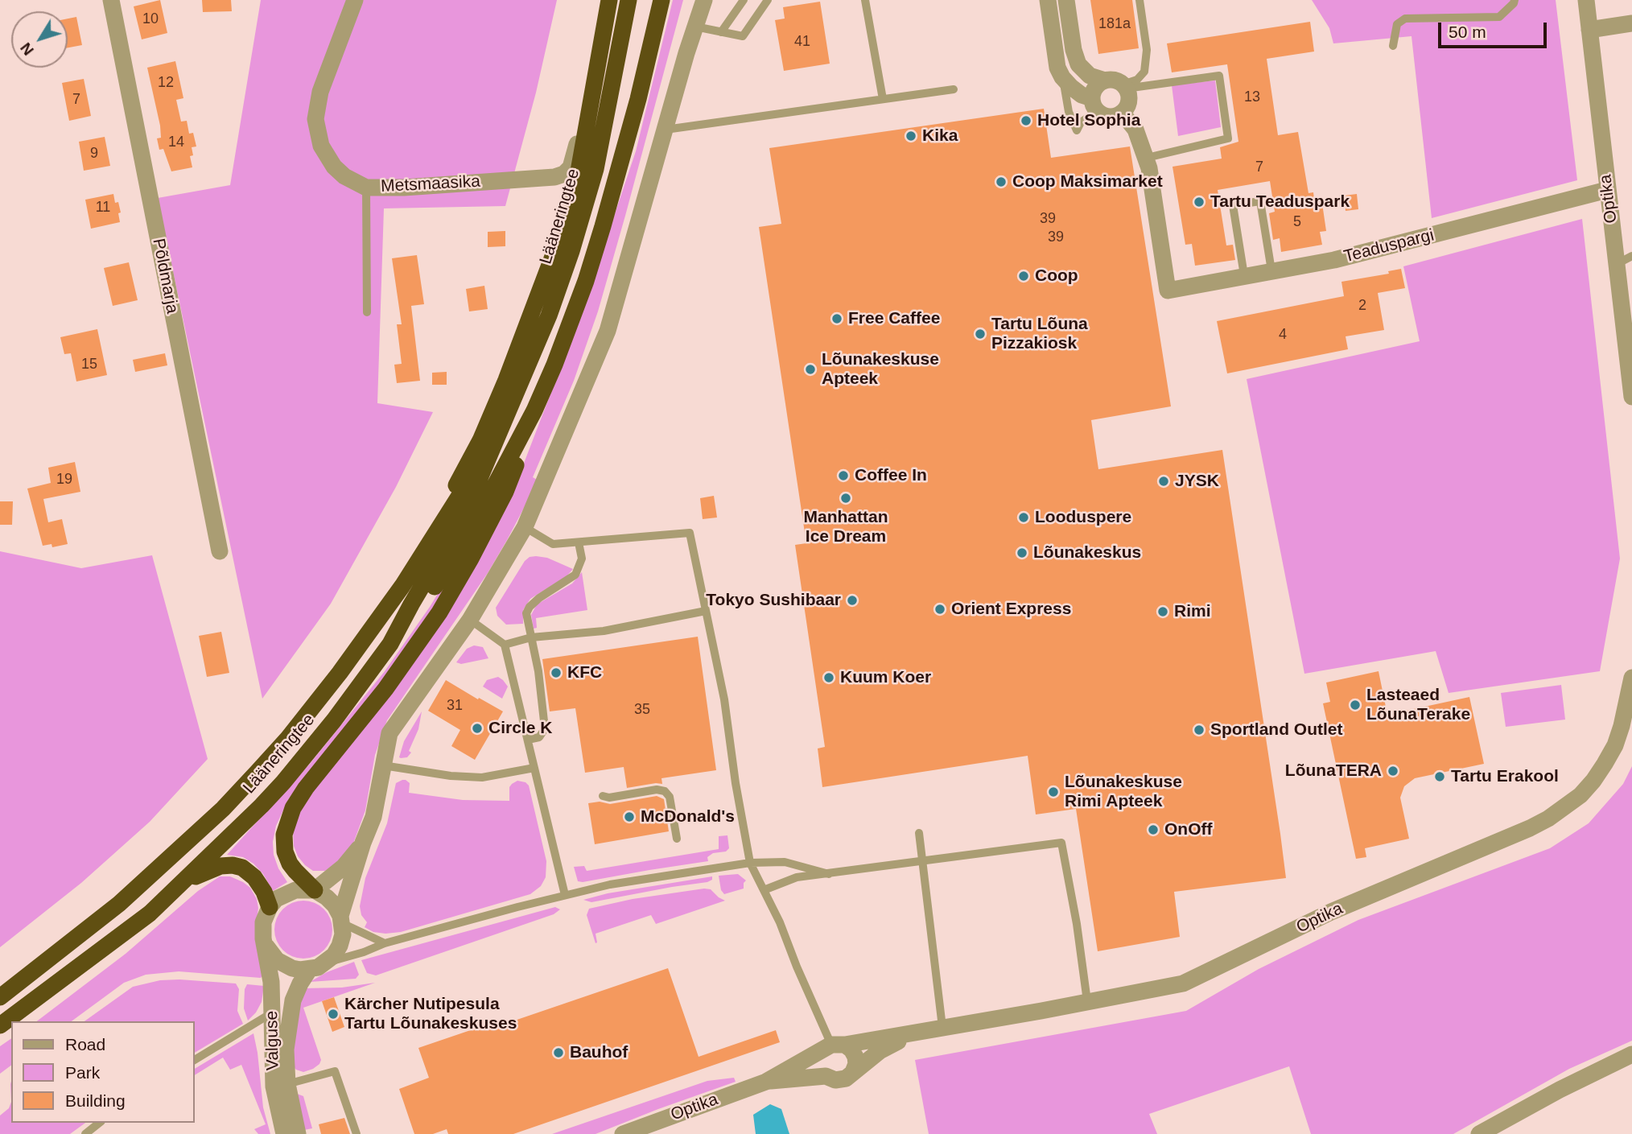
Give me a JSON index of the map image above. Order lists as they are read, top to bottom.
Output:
{
  "streets": {
    "highway": ["Lääneringtee"],
    "street": [
      "Metsmaasika",
      "Optika",
      "Teaduspargi",
      "Põldmarja",
      "Valguse"
    ]
  },
  "crossings": [
    ["Optika", "Teaduspargi"]
  ],
  "places": [
    "Hotel Sophia",
    "Kika",
    "Coop Maksimarket",
    "Tartu Teaduspark",
    "Coop",
    "Free Caffee",
    "Tartu Lõuna Pizzakiosk",
    "Lõunakeskuse Apteek",
    "Coffee In",
    "JYSK",
    "Manhattan Ice Dream",
    "Looduspere",
    "Lõunakeskus",
    "Tokyo Sushibaar",
    "Orient Express",
    "Rimi",
    "KFC",
    "Kuum Koer",
    "Lasteaed LõunaTerake",
    "Circle K",
    "Sportland Outlet",
    "LõunaTERA",
    "Tartu Erakool",
    "Lõunakeskuse Rimi Apteek",
    "McDonald's",
    "OnOff",
    "Kärcher Nutipesula Tartu Lõunakeskuses",
    "Bauhof"
  ],
  "house_numbers": [
    "10",
    "181a",
    "41",
    "12",
    "13",
    "7",
    "14",
    "9",
    "7",
    "11",
    "39",
    "5",
    "39",
    "2",
    "4",
    "15",
    "19",
    "31",
    "35"
  ],
  "legend": ["Road", "Park", "Building"],
  "scale_bar": "50 m",
  "north": "bottom left"
}
